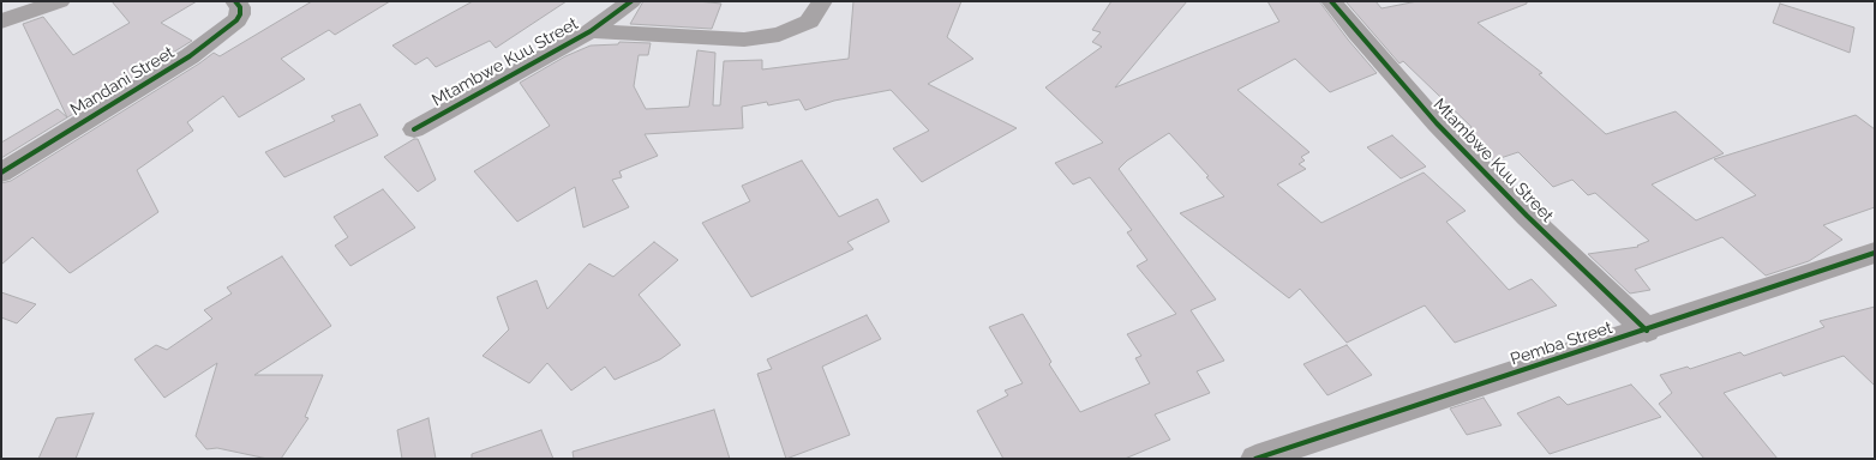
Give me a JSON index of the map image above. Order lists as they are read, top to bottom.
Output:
{
  "streets": {
    "street": ["Mtambwe Kuu Street", "Mandani Street", "Pemba Street"]
  },
  "crossings": [
    ["Mtambwe Kuu Street", "Pemba Street"]
  ]
}
